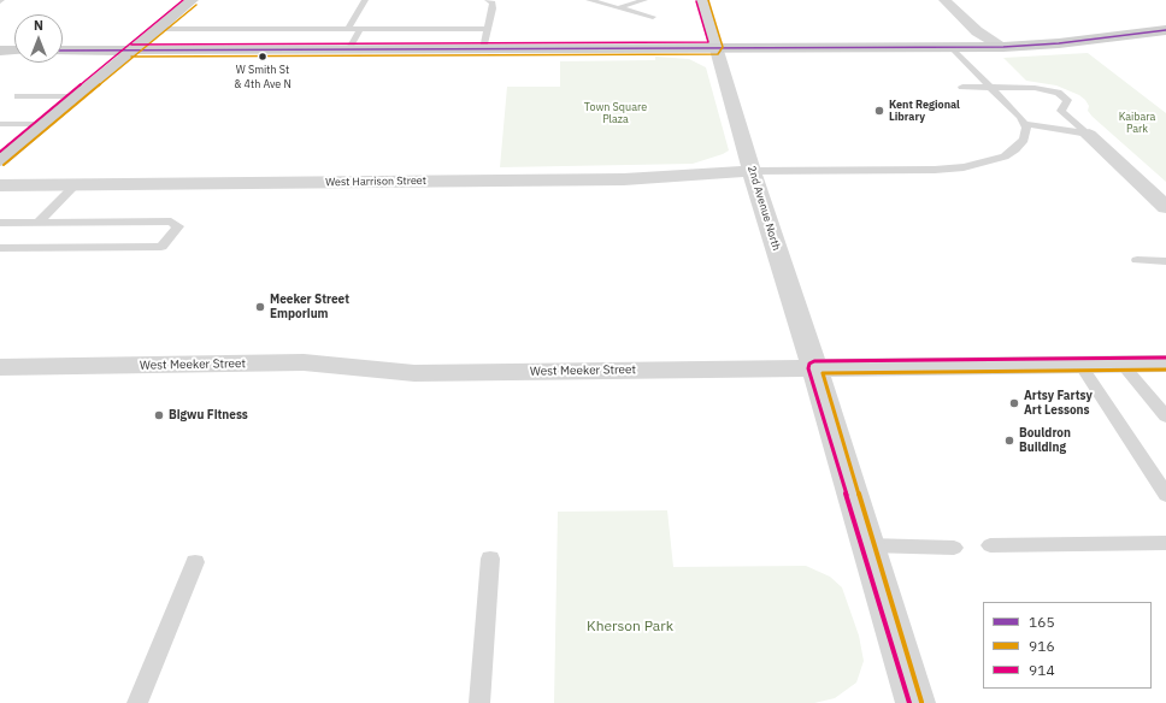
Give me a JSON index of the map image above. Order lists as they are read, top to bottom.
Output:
{
  "streets": {
    "street": ["West Harrison Street", "2nd Avenue North", "West Meeker Street"]
  },
  "crossings": [
    ["West Harrison Street", "2nd Avenue North"],
    ["2nd Avenue North", "West Meeker Street"]
  ],
  "parks": ["Town Square Plaza", "Kaibara Park", "Kherson Park"],
  "places": [
    "W Smith St & 4th Ave N",
    "Kent Regional Library",
    "Meeker Street Emporium",
    "Artsy Fartsy Art Lessons",
    "Bigwu Fitness",
    "Bouldron Building"
  ],
  "lines": ["transit line 916", "transit line 914", "transit line 165"],
  "legend": ["165", "916", "914"],
  "north": "top"
}
